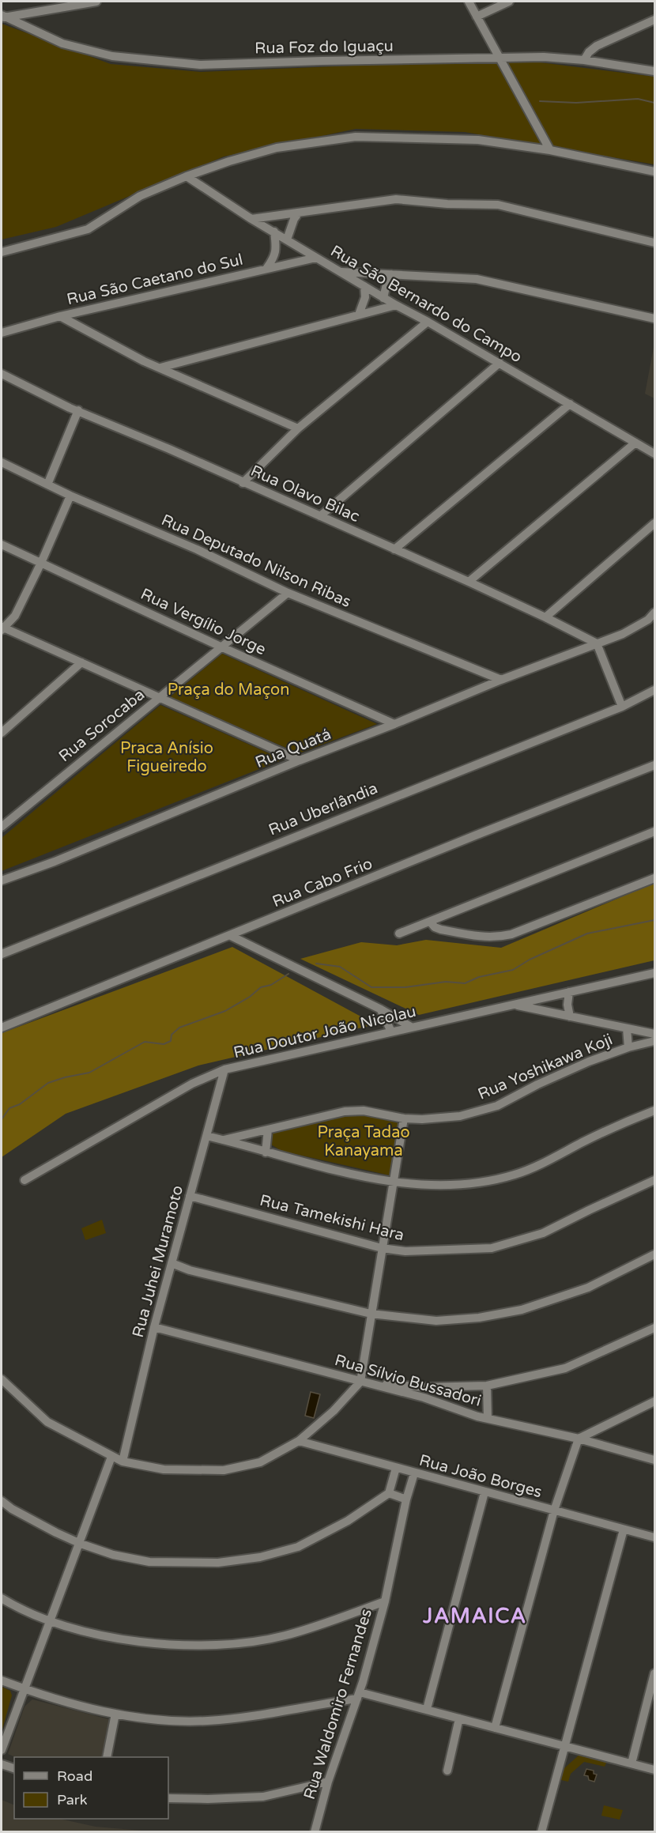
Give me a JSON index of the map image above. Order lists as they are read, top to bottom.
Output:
{
  "streets": {
    "street": [
      "Rua Foz do Iguaçu",
      "Rua São Caetano do Sul",
      "Rua São Bernardo do Campo",
      "Rua Olavo Bilac",
      "Rua Deputado Nilson Ribas",
      "Rua Vergílio Jorge",
      "Rua Sorocaba",
      "Rua Quatá",
      "Rua Uberlândia",
      "Rua Cabo Frio",
      "Rua Doutor João Nicolau",
      "Rua Yoshikawa Koji",
      "Rua Tamekishi Hara",
      "Rua Juhei Muramoto",
      "Rua Sílvio Bussadori",
      "Rua João Borges",
      "Rua Waldomiro Fernandes"
    ]
  },
  "crossings": [
    ["Rua São Caetano do Sul", "Rua São Bernardo do Campo"],
    ["Rua Olavo Bilac", "Rua Quatá"],
    ["Rua Deputado Nilson Ribas", "Rua Sorocaba"],
    ["Rua Deputado Nilson Ribas", "Rua Quatá"],
    ["Rua Vergílio Jorge", "Rua Sorocaba"],
    ["Rua Vergílio Jorge", "Rua Quatá"],
    ["Rua Doutor João Nicolau", "Rua Juhei Muramoto"],
    ["Rua Tamekishi Hara", "Rua Juhei Muramoto"],
    ["Rua Juhei Muramoto", "Rua Sílvio Bussadori"],
    ["Rua João Borges", "Rua Waldomiro Fernandes"]
  ],
  "districts": ["JAMAICA"],
  "parks": ["Praça do Maçon", "Praca Anísio Figueiredo", "Praça Tadao Kanayama"],
  "legend": ["Road", "Park"]
}
